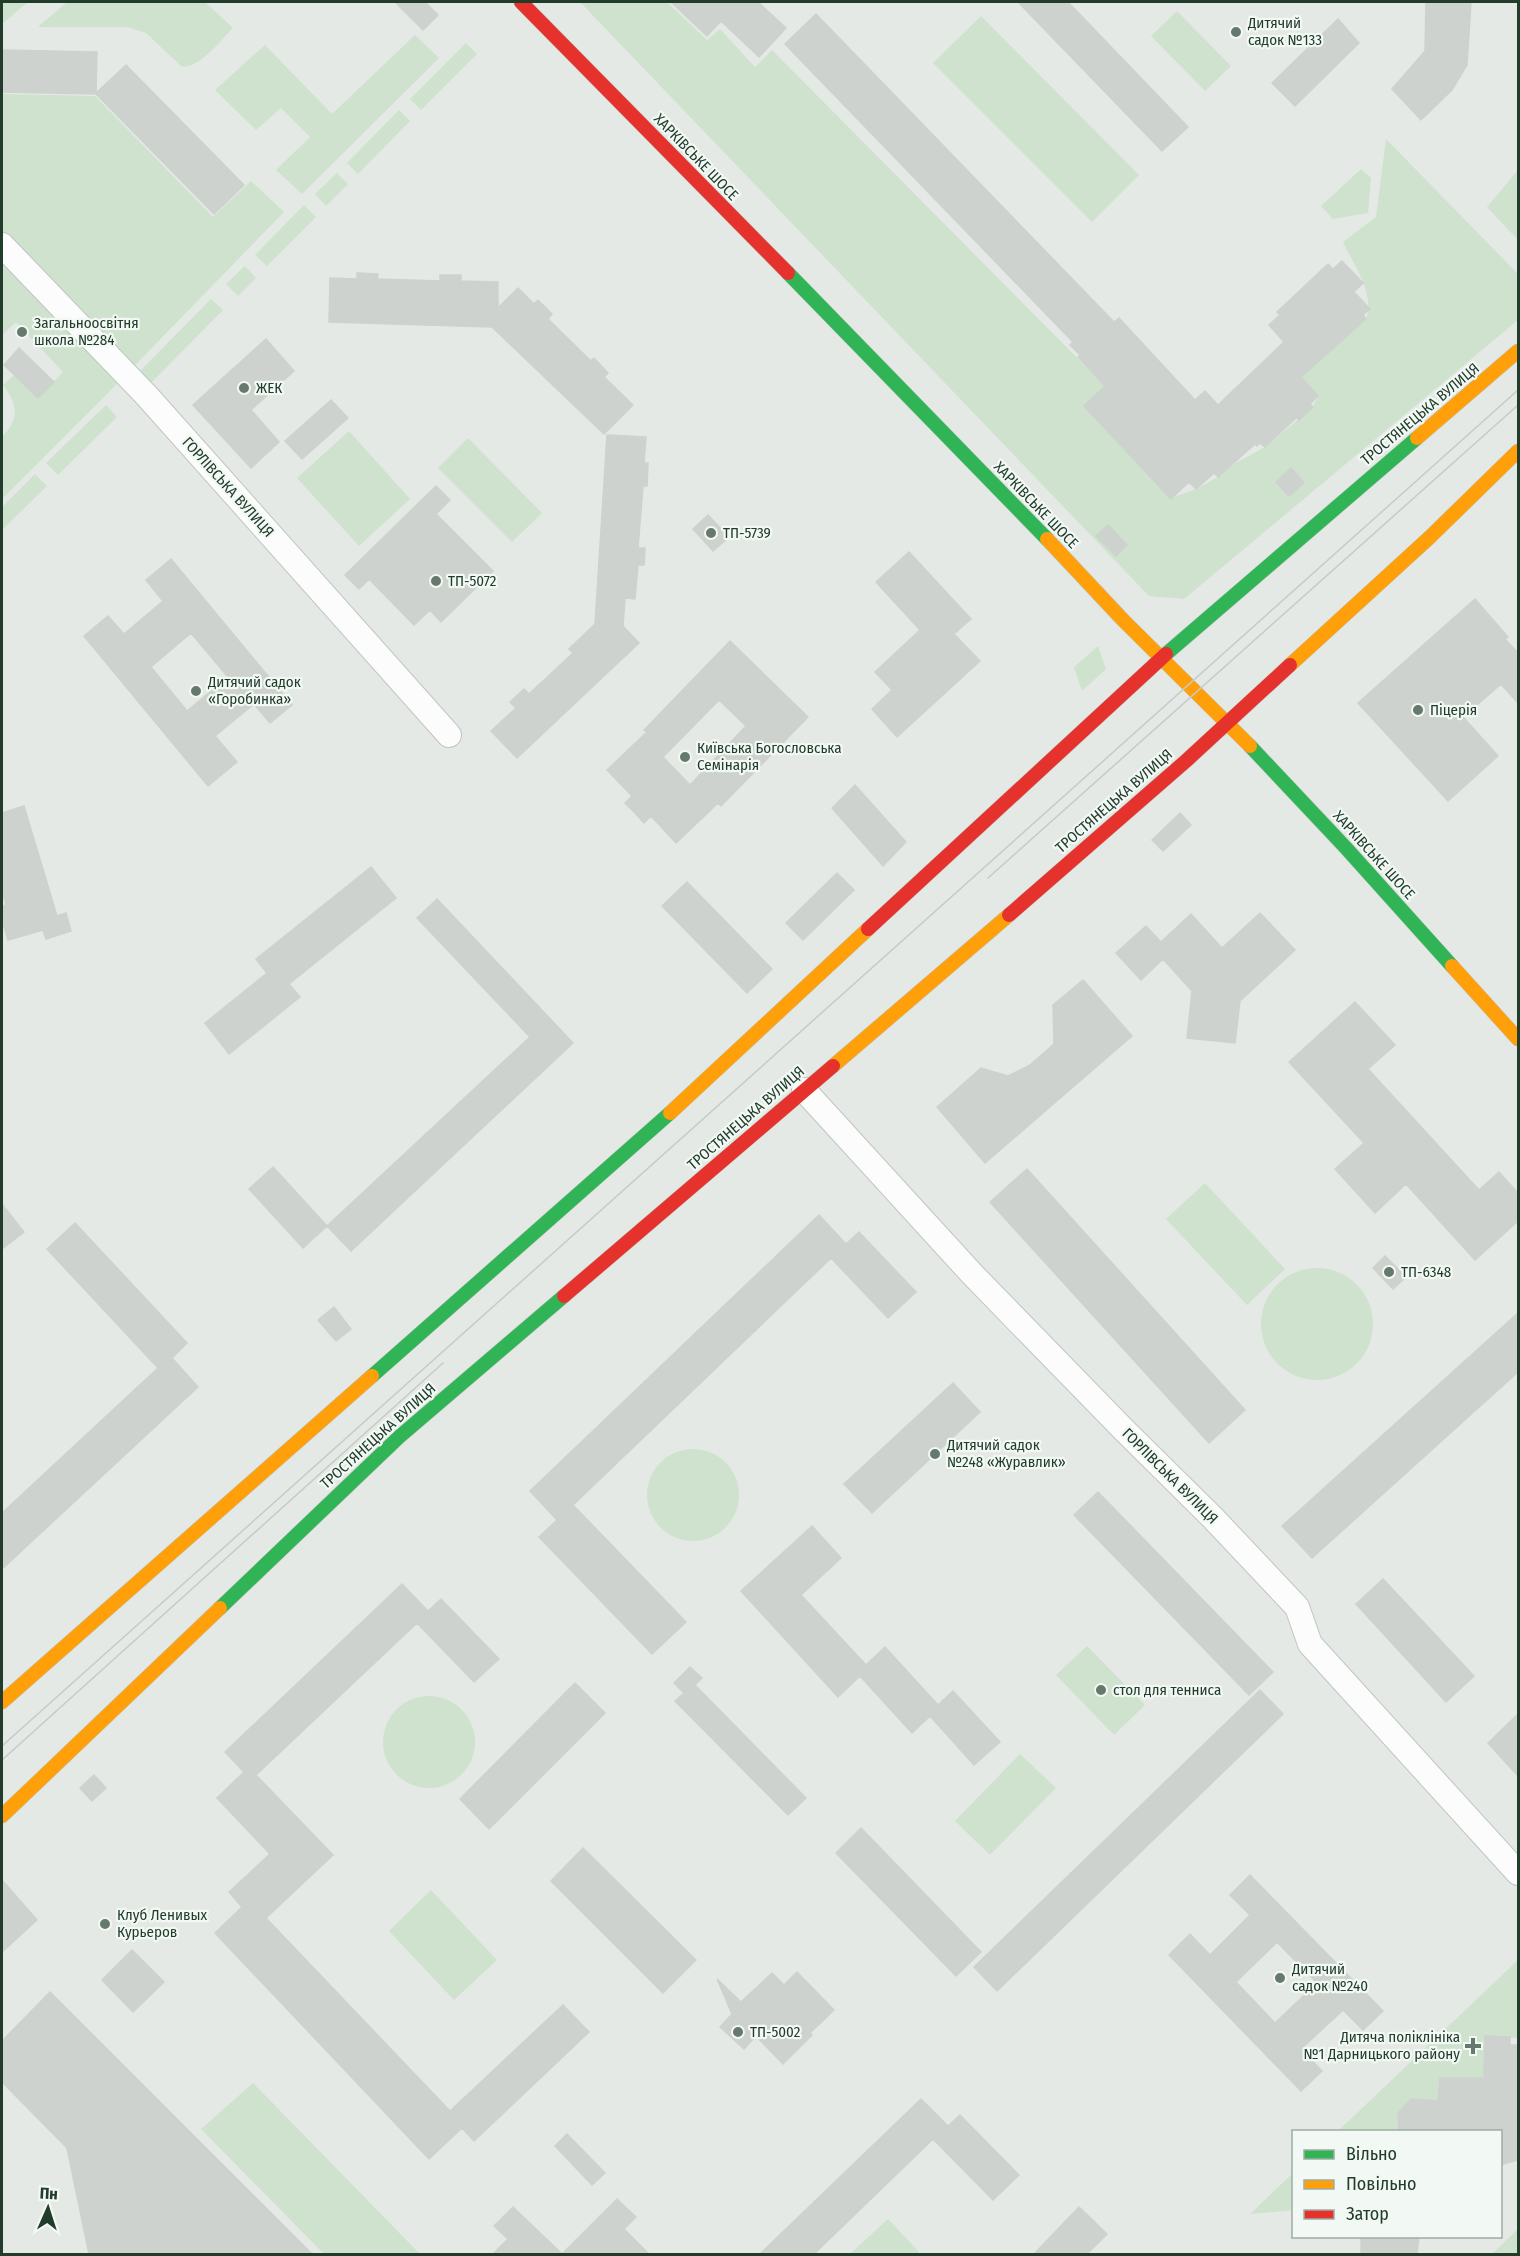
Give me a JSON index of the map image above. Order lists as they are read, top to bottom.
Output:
{
  "streets": {
    "main road": ["ХАРКІВСЬКЕ ШОСЕ", "ТРОСТЯНЕЦЬКА ВУЛИЦЯ"],
    "street": ["ГОРЛІВСЬКА ВУЛИЦЯ"]
  },
  "crossings": [
    ["ХАРКІВСЬКЕ ШОСЕ", "ТРОСТЯНЕЦЬКА ВУЛИЦЯ"],
    ["ТРОСТЯНЕЦЬКА ВУЛИЦЯ", "ГОРЛІВСЬКА ВУЛИЦЯ"]
  ],
  "places": {
    "other": [
      "Дитячий садок №133",
      "Загальноосвітня школа №284",
      "ЖЕК",
      "ТП-5739",
      "ТП-5072",
      "Дитячий садок «Горобинка»",
      "Піцерія",
      "Київська Богословська Семінарія",
      "ТП-6348",
      "Дитячий садок №248 «Журавлик»",
      "стол для тенниса",
      "Клуб Ленивых Курьеров",
      "Дитячий садок №240",
      "ТП-5002"
    ],
    "health": ["Дитяча поліклініка №1 Дарницького району"]
  },
  "legend": ["Вільно", "Повільно", "Затор"],
  "north": "top"
}
